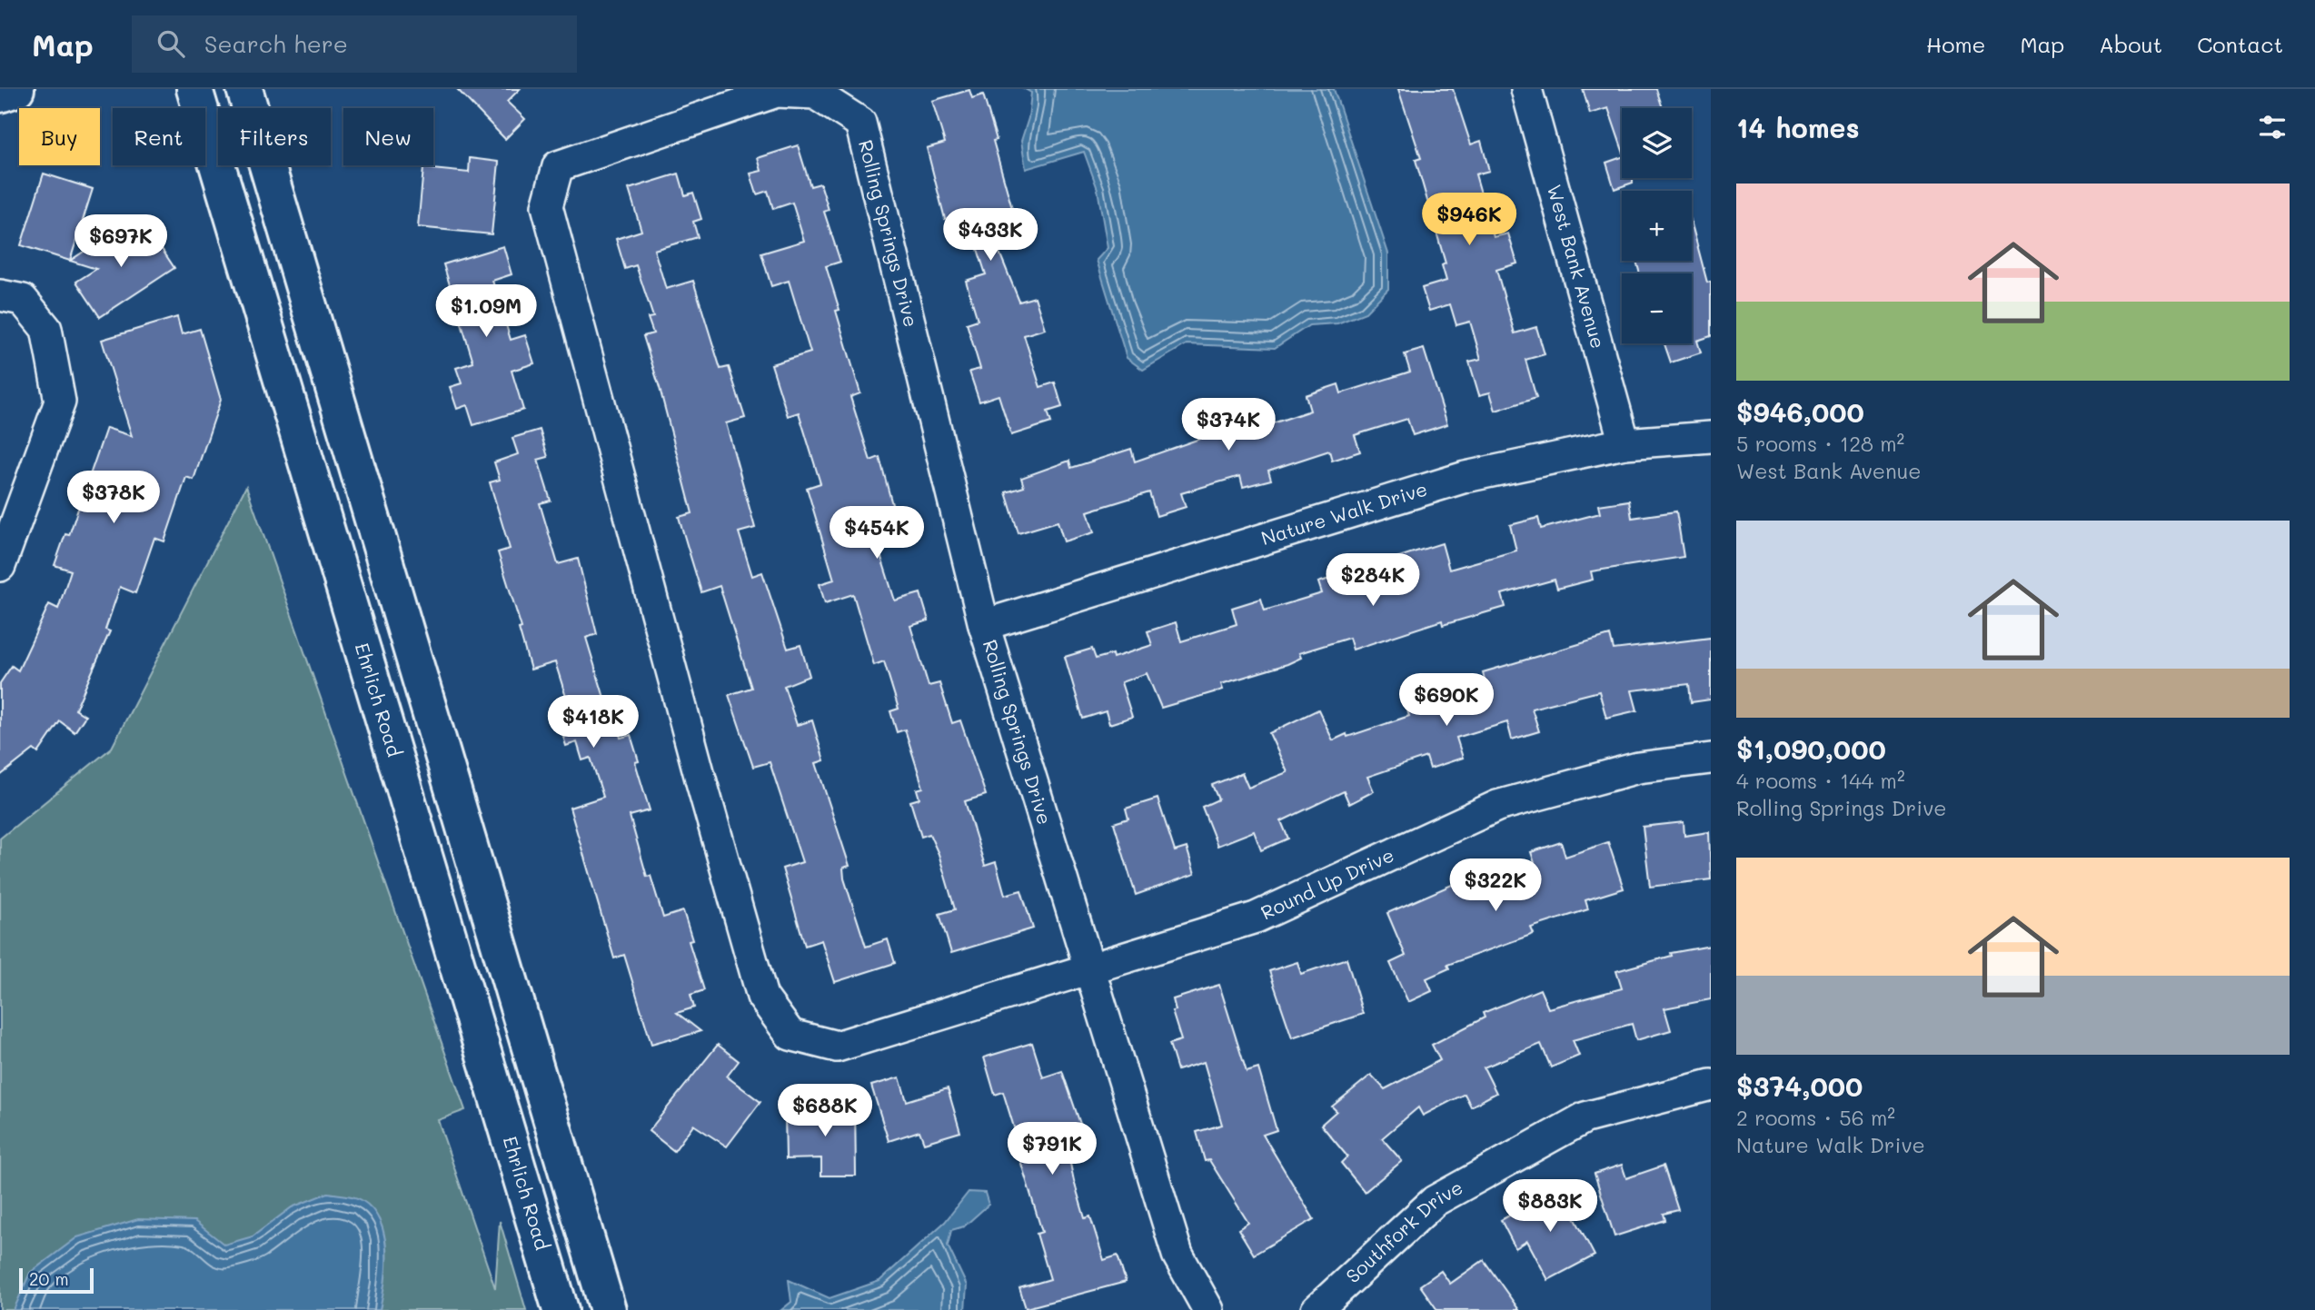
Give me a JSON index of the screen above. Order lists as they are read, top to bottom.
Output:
{
  "streets": {
    "main road": ["Ehrlich Road"],
    "street": [
      "Rolling Springs Drive",
      "West Bank Avenue",
      "Nature Walk Drive",
      "Round Up Drive",
      "Southfork Drive"
    ]
  },
  "crossings": [
    ["Rolling Springs Drive", "Nature Walk Drive"],
    ["Rolling Springs Drive", "Round Up Drive"],
    ["West Bank Avenue", "Nature Walk Drive"]
  ],
  "scale_bar": "20 m",
  "page": {
    "header": "Map",
    "search": "Search here",
    "nav": [
      "Home",
      "Map",
      "About",
      "Contact"
    ],
    "heading": "14 homes",
    "map_buttons": ["+", "−"],
    "chip": [
      "Buy",
      "Rent",
      "Filters",
      "New"
    ],
    "list": [
      {
        "name": "$946,000",
        "note": "5 rooms · 128 m² · West Bank Avenue"
      },
      {
        "name": "$1,090,000",
        "note": "4 rooms · 144 m² · Rolling Springs Drive"
      },
      {
        "name": "$374,000",
        "note": "2 rooms · 56 m² · Nature Walk Drive"
      }
    ],
    "price": [
      "$946K",
      "$433K",
      "$697K",
      "$1.09M",
      "$374K",
      "$378K",
      "$454K",
      "$284K",
      "$690K",
      "$418K",
      "$322K",
      "$688K",
      "$791K",
      "$883K"
    ],
    "scale": "20 m"
  }
}
